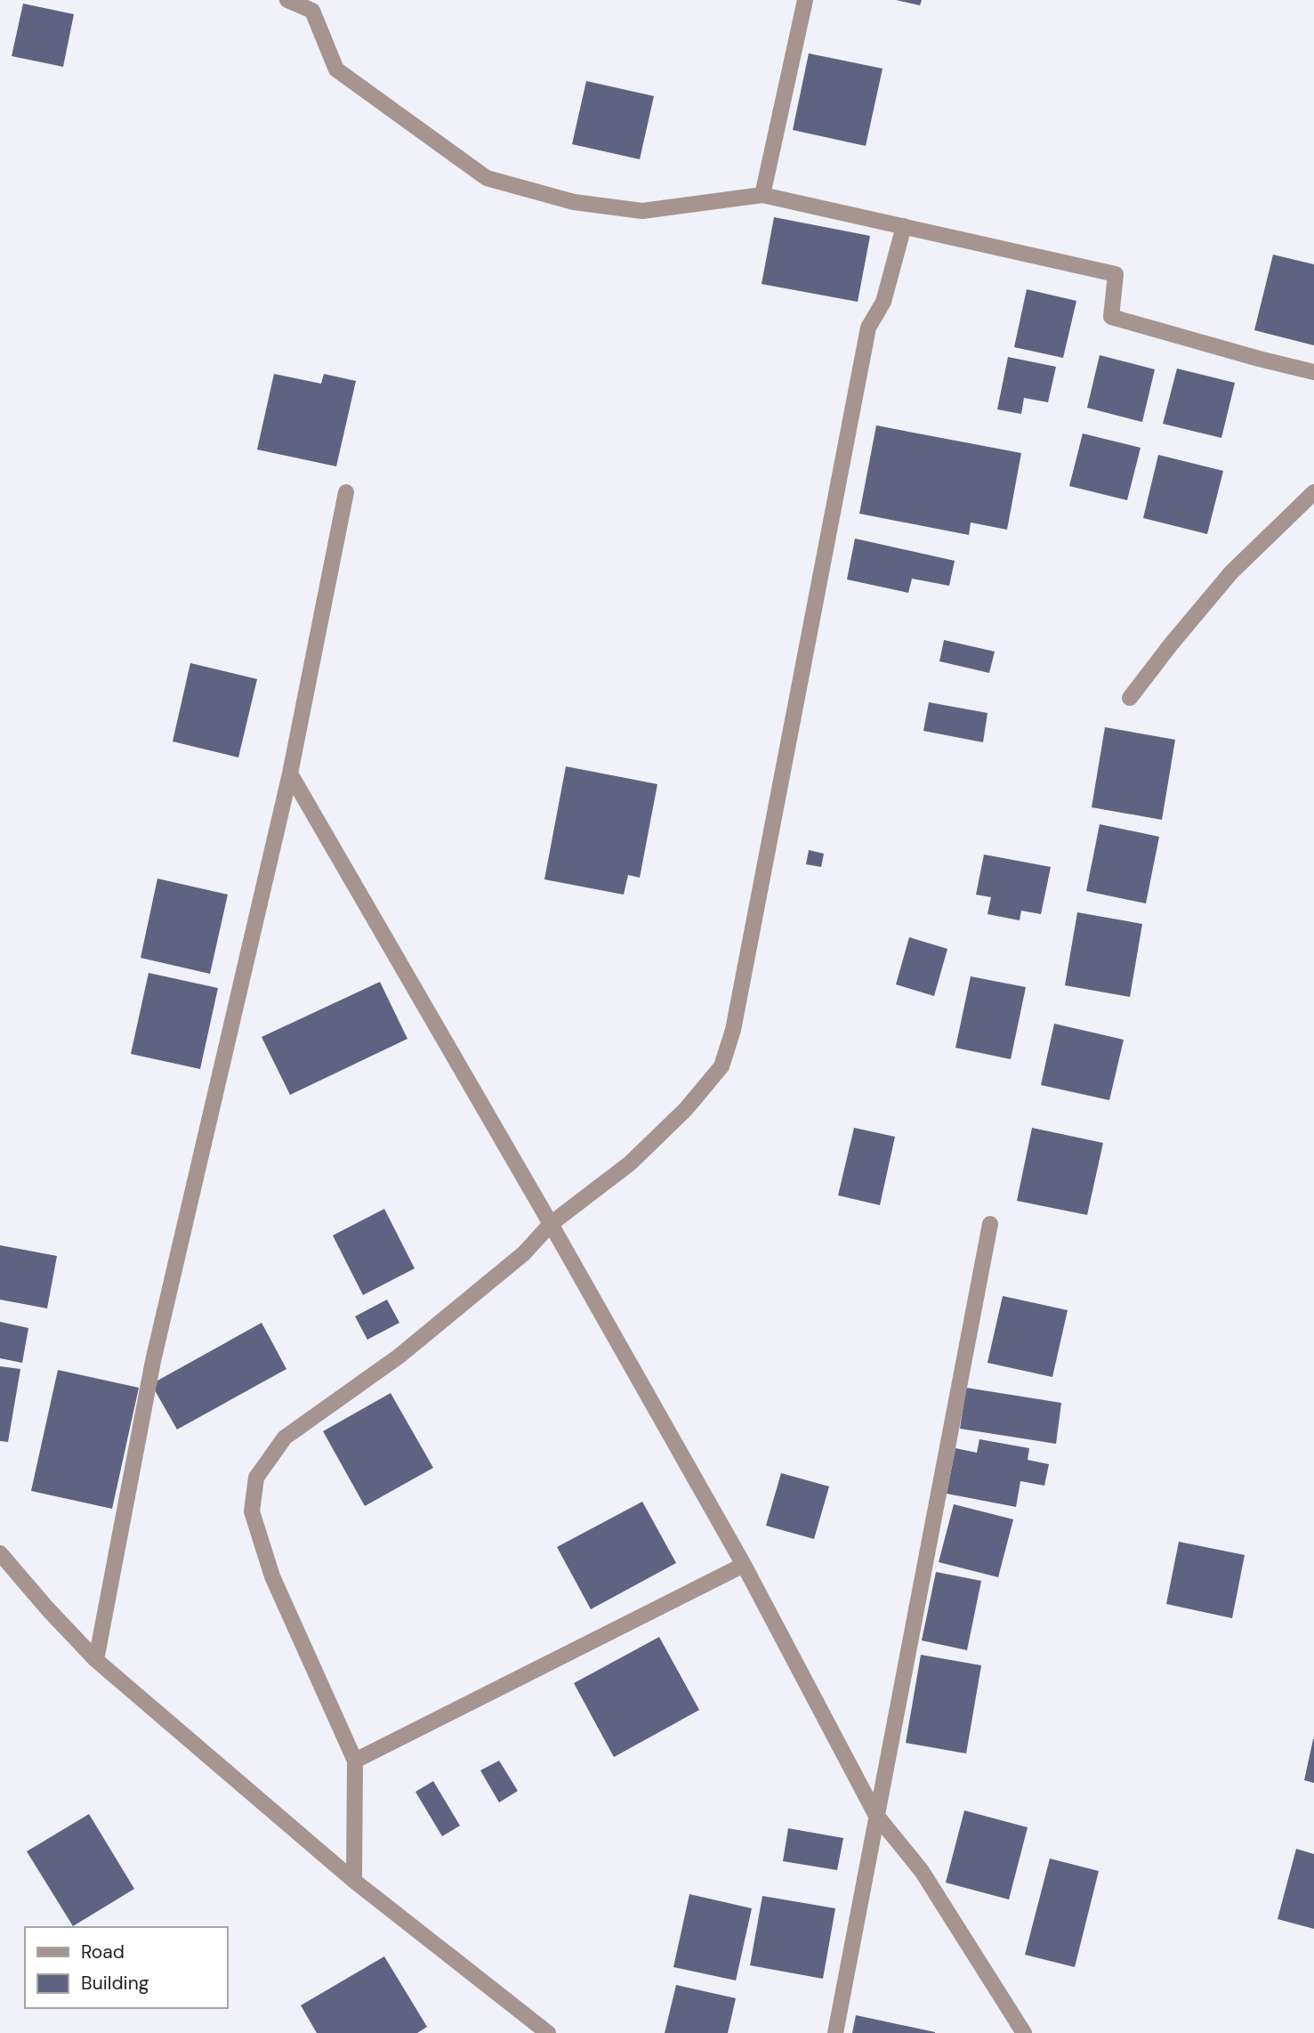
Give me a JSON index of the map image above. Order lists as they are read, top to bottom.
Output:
{
  "legend": ["Road", "Building"]
}
